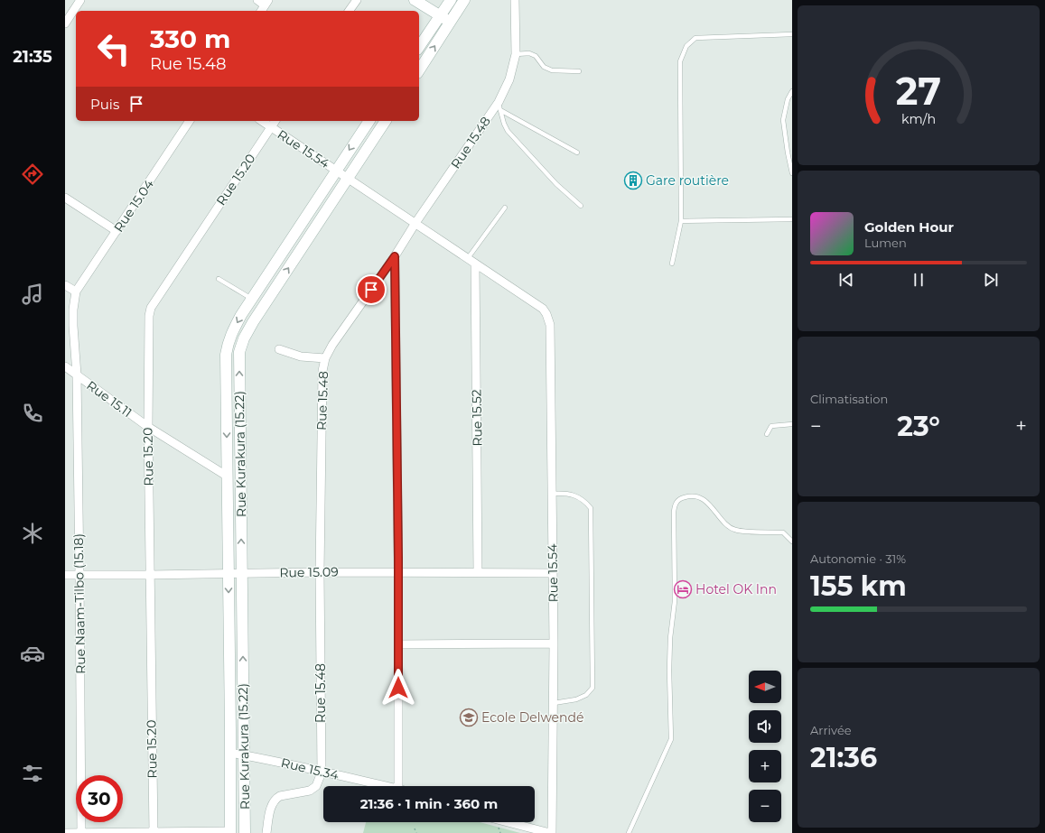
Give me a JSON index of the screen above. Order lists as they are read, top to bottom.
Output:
{
  "streets": {
    "main road": ["Rue Kurakura (15.22)"],
    "street": [
      "Rue 15.48",
      "Rue 15.54",
      "Rue 15.20",
      "Rue 15.04",
      "Rue 15.11",
      "Rue 15.52",
      "Rue 15.09",
      "Rue Naam-Tilbo (15.18)",
      "Rue 15.34"
    ]
  },
  "crossings": [
    ["Rue 15.48", "Rue 15.54"],
    ["Rue 15.48", "Rue 15.09"],
    ["Rue 15.48", "Rue 15.34"],
    ["Rue 15.54", "Rue 15.20"],
    ["Rue 15.54", "Rue 15.52"],
    ["Rue 15.54", "Rue Kurakura (15.22)"],
    ["Rue 15.54", "Rue 15.09"],
    ["Rue 15.20", "Rue 15.11"],
    ["Rue 15.20", "Rue 15.09"],
    ["Rue 15.04", "Rue Naam-Tilbo (15.18)"],
    ["Rue 15.11", "Rue Kurakura (15.22)"],
    ["Rue 15.11", "Rue Naam-Tilbo (15.18)"],
    ["Rue 15.52", "Rue 15.09"],
    ["Rue Kurakura (15.22)", "Rue 15.09"],
    ["Rue Kurakura (15.22)", "Rue 15.34"],
    ["Rue 15.09", "Rue Naam-Tilbo (15.18)"]
  ],
  "places": {
    "building": ["Gare routière"],
    "hotel": ["Hotel OK Inn"],
    "school or university": ["Ecole Delwendé"]
  },
  "north": "left",
  "page": {
    "tabs": "21:35",
    "turn": ["330 m", "Rue 15.48"],
    "then": "Puis",
    "song": ["Golden Hour", "Lumen"],
    "tile": [
      "Climatisation",
      ["Autonomie · 31%", "155 km"],
      ["Arrivée", "21:36"]
    ],
    "heat": ["−", "23°", "+"],
    "map_buttons": ["+", "−"],
    "limit": "30",
    "trip": "21:36 · 1 min · 360 m",
    "gauge": ["27", "km/h"]
  }
}
